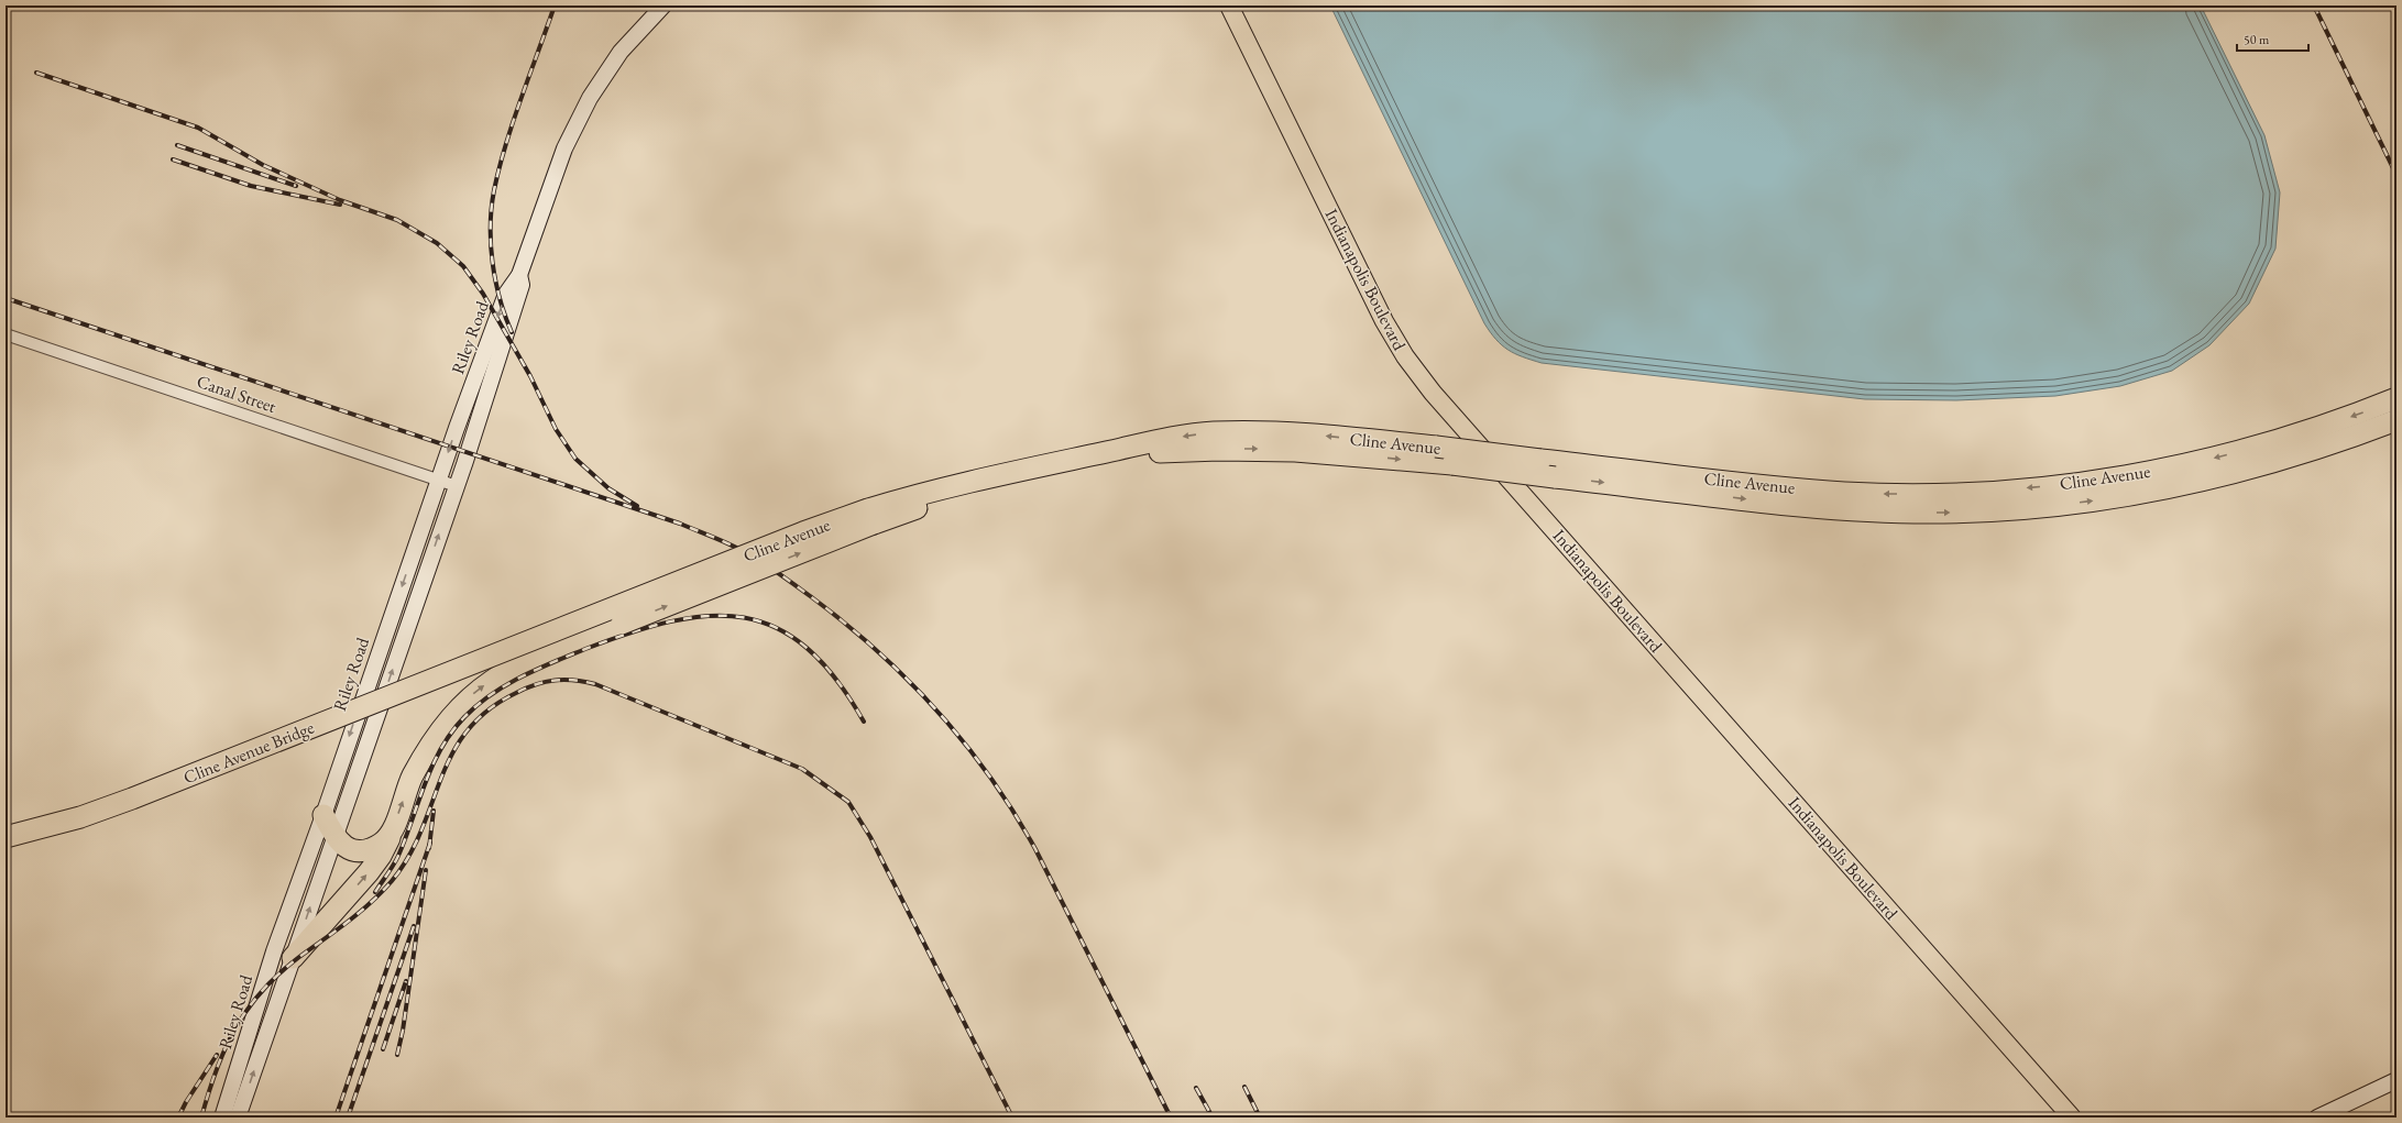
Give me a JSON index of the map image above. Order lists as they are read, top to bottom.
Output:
{
  "streets": {
    "highway": ["Cline Avenue", "Cline Avenue Bridge"],
    "main road": ["Indianapolis Boulevard", "Riley Road"],
    "street": ["Canal Street"]
  },
  "crossings": [
    ["Riley Road", "Canal Street"],
    ["Cline Avenue", "Cline Avenue Bridge"]
  ],
  "scale_bar": "50 m"
}
